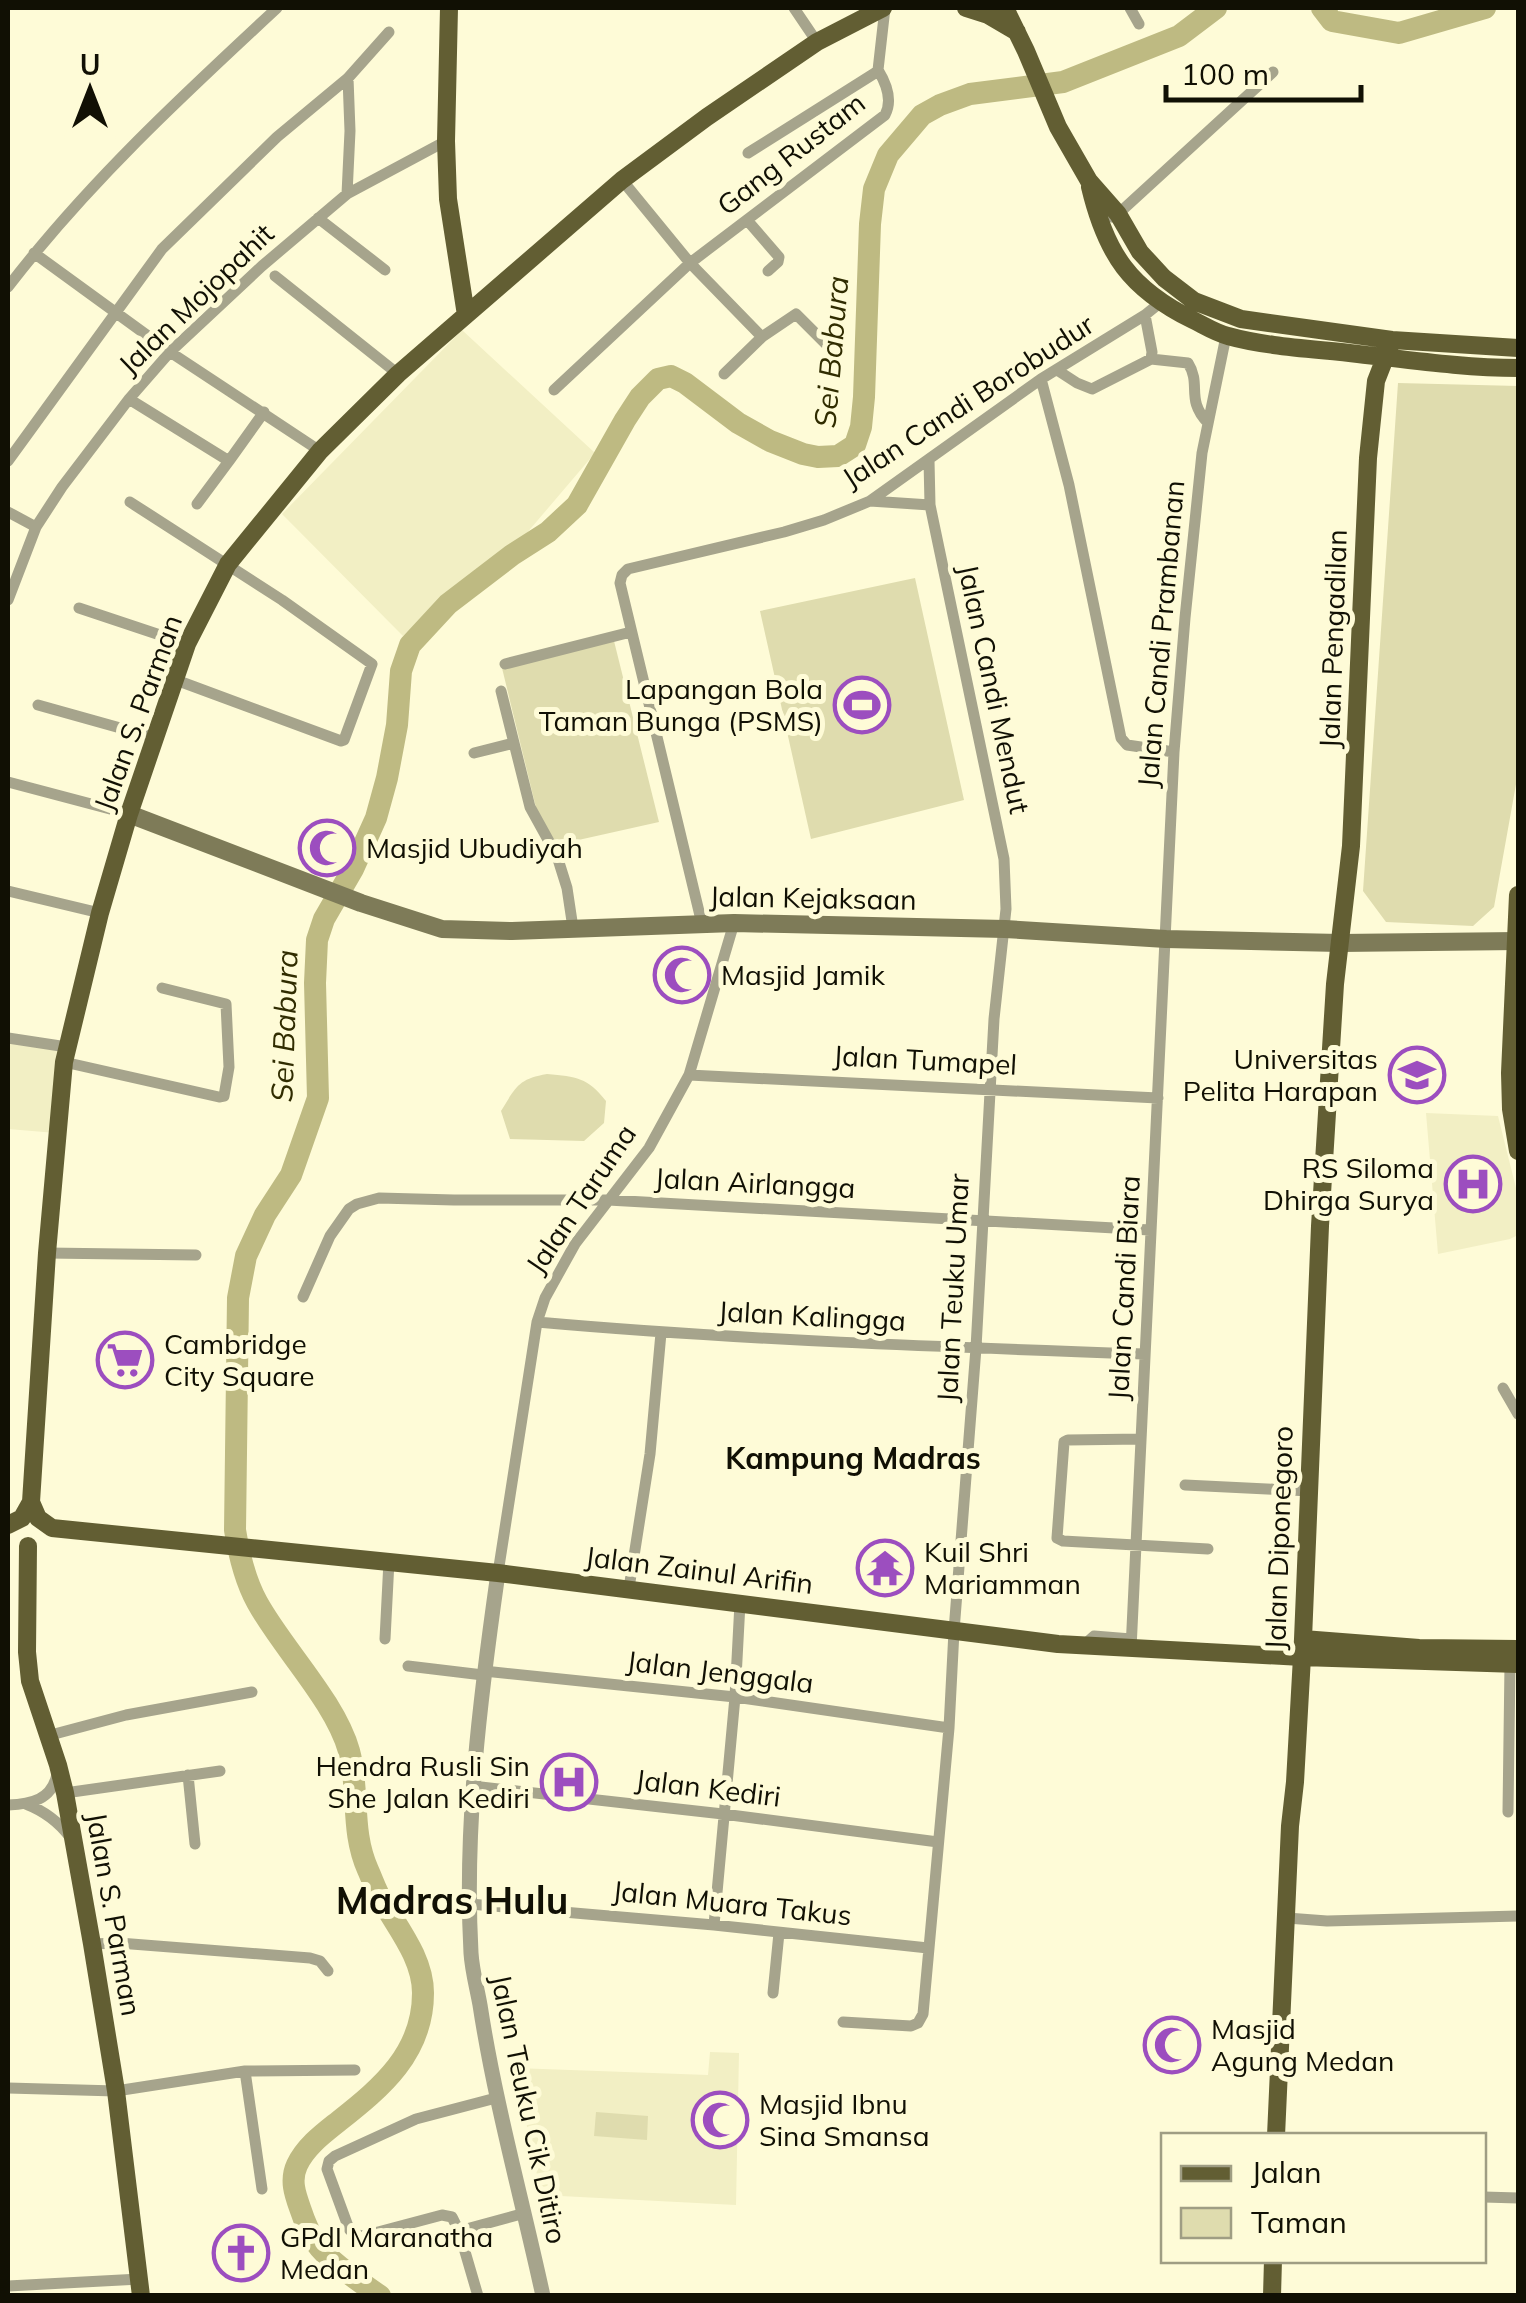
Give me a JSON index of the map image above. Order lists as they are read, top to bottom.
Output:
{
  "streets": {
    "main road": [
      "Jalan Pengadilan",
      "Jalan S. Parman",
      "Jalan Kejaksaan",
      "Jalan Diponegoro",
      "Jalan Zainul Arifin"
    ],
    "street": [
      "Gang Rustam",
      "Jalan Mojopahit",
      "Jalan Candi Borobudur",
      "Jalan Candi Prambanan",
      "Jalan Candi Mendut",
      "Jalan Tumapel",
      "Jalan Airlangga",
      "Jalan Taruma",
      "Jalan Teuku Umar",
      "Jalan Candi Biara",
      "Jalan Kalingga",
      "Jalan Jenggala",
      "Jalan Kediri",
      "Jalan Muara Takus",
      "Jalan Teuku Cik Ditiro"
    ]
  },
  "crossings": [
    ["Jalan Candi Borobudur", "Jalan Candi Mendut"],
    ["Jalan Candi Borobudur", "Jalan Kejaksaan"],
    ["Jalan Candi Prambanan", "Jalan Kejaksaan"],
    ["Jalan Candi Prambanan", "Jalan Candi Biara"],
    ["Jalan Pengadilan", "Jalan Kejaksaan"],
    ["Jalan Pengadilan", "Jalan Diponegoro"],
    ["Jalan Candi Mendut", "Jalan Kejaksaan"],
    ["Jalan Candi Mendut", "Jalan Teuku Umar"],
    ["Jalan S. Parman", "Jalan Kejaksaan"],
    ["Jalan Kejaksaan", "Jalan Taruma"],
    ["Jalan Kejaksaan", "Jalan Teuku Umar"],
    ["Jalan Kejaksaan", "Jalan Candi Biara"],
    ["Jalan Kejaksaan", "Jalan Diponegoro"],
    ["Jalan Tumapel", "Jalan Taruma"],
    ["Jalan Tumapel", "Jalan Teuku Umar"],
    ["Jalan Tumapel", "Jalan Candi Biara"],
    ["Jalan Airlangga", "Jalan Taruma"],
    ["Jalan Airlangga", "Jalan Teuku Umar"],
    ["Jalan Airlangga", "Jalan Candi Biara"],
    ["Jalan Taruma", "Jalan Kalingga"],
    ["Jalan Taruma", "Jalan Zainul Arifin"],
    ["Jalan Taruma", "Jalan Teuku Cik Ditiro"],
    ["Jalan Teuku Umar", "Jalan Kalingga"],
    ["Jalan Teuku Umar", "Jalan Zainul Arifin"],
    ["Jalan Teuku Umar", "Jalan Jenggala"],
    ["Jalan Teuku Umar", "Jalan Kediri"],
    ["Jalan Teuku Umar", "Jalan Muara Takus"],
    ["Jalan Candi Biara", "Jalan Kalingga"],
    ["Jalan Candi Biara", "Jalan Zainul Arifin"],
    ["Jalan Diponegoro", "Jalan Zainul Arifin"],
    ["Jalan Zainul Arifin", "Jalan Teuku Cik Ditiro"],
    ["Jalan Jenggala", "Jalan Teuku Cik Ditiro"],
    ["Jalan Kediri", "Jalan Teuku Cik Ditiro"],
    ["Jalan Muara Takus", "Jalan Teuku Cik Ditiro"]
  ],
  "districts": ["Kampung Madras", "Madras Hulu"],
  "water": ["Sei Babura"],
  "places": {
    "sports": ["Lapangan Bola Taman Bunga (PSMS)"],
    "mosque": [
      "Masjid Ubudiyah",
      "Masjid Jamik",
      "Masjid Agung Medan",
      "Masjid Ibnu Sina Smansa"
    ],
    "school or university": ["Universitas Pelita Harapan"],
    "hospital": ["RS Siloma Dhirga Surya", "Hendra Rusli Sin She Jalan Kediri"],
    "supermarket": ["Cambridge City Square"],
    "temple": ["Kuil Shri Mariamman"],
    "church": ["GPdI Maranatha Medan"]
  },
  "legend": ["Jalan", "Taman"],
  "scale_bar": "100 m",
  "north": "top"
}
